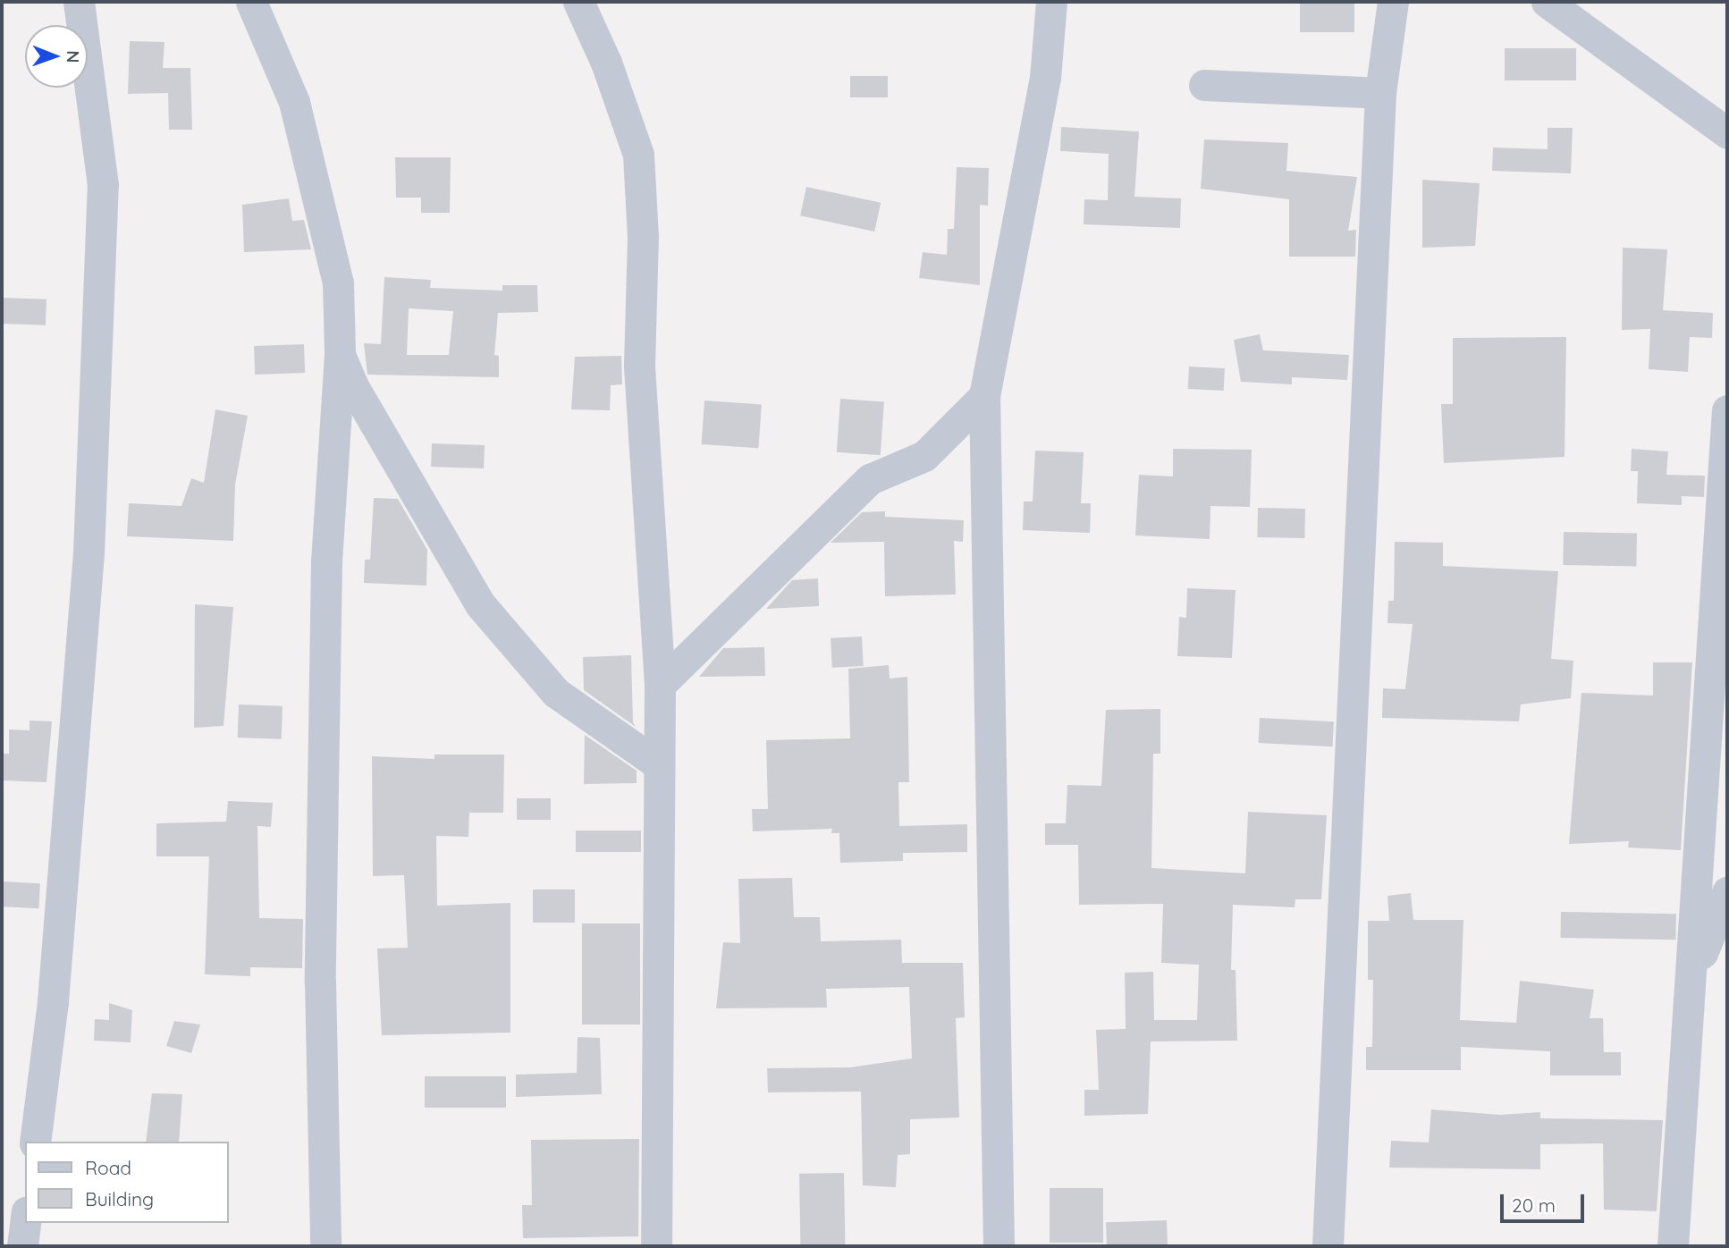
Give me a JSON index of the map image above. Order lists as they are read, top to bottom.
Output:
{
  "legend": ["Road", "Building"],
  "scale_bar": "20 m",
  "north": "right"
}
